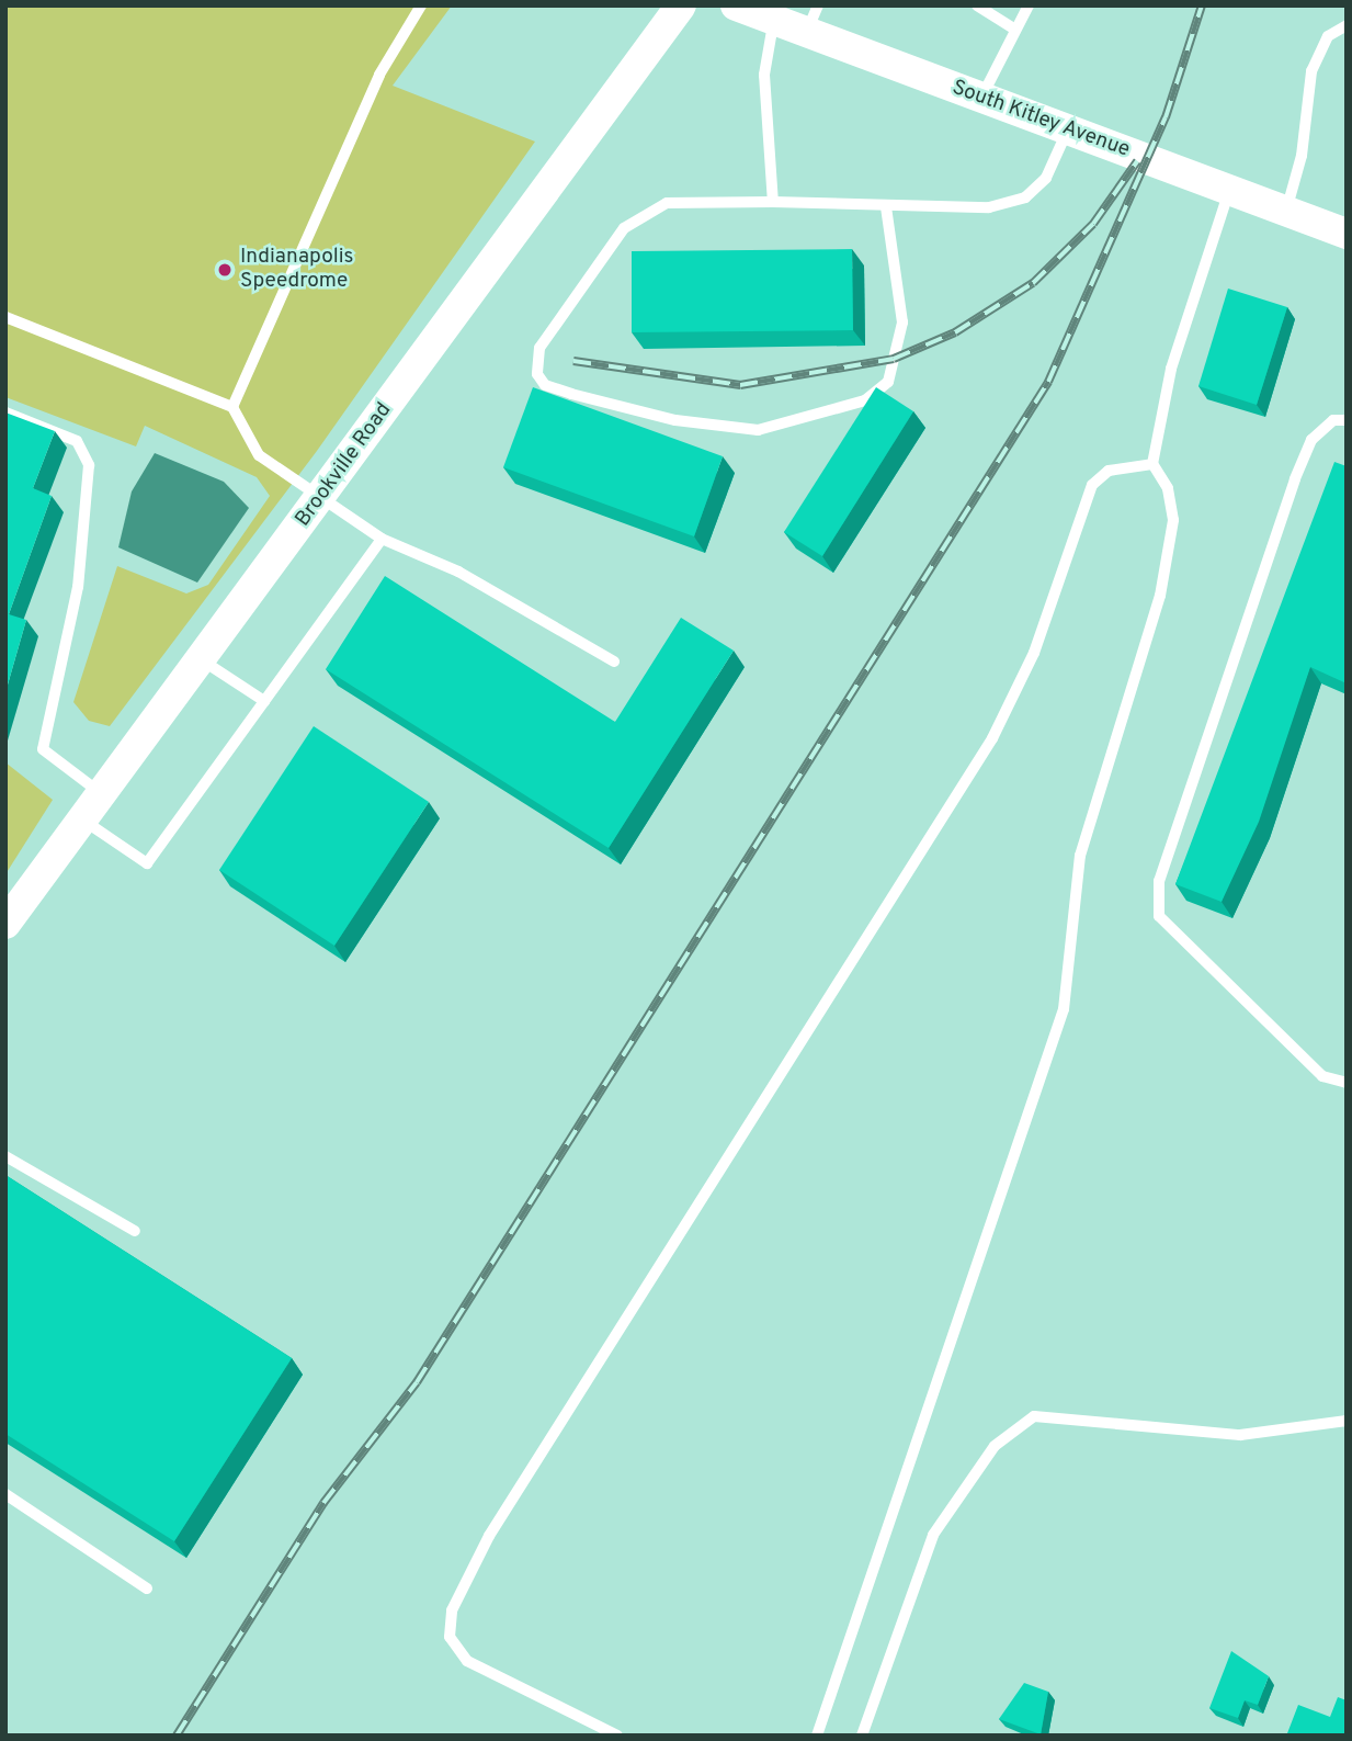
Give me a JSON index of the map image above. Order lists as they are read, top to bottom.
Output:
{
  "streets": {
    "main road": ["South Kitley Avenue", "Brookville Road"]
  },
  "places": ["Indianapolis Speedrome"]
}
